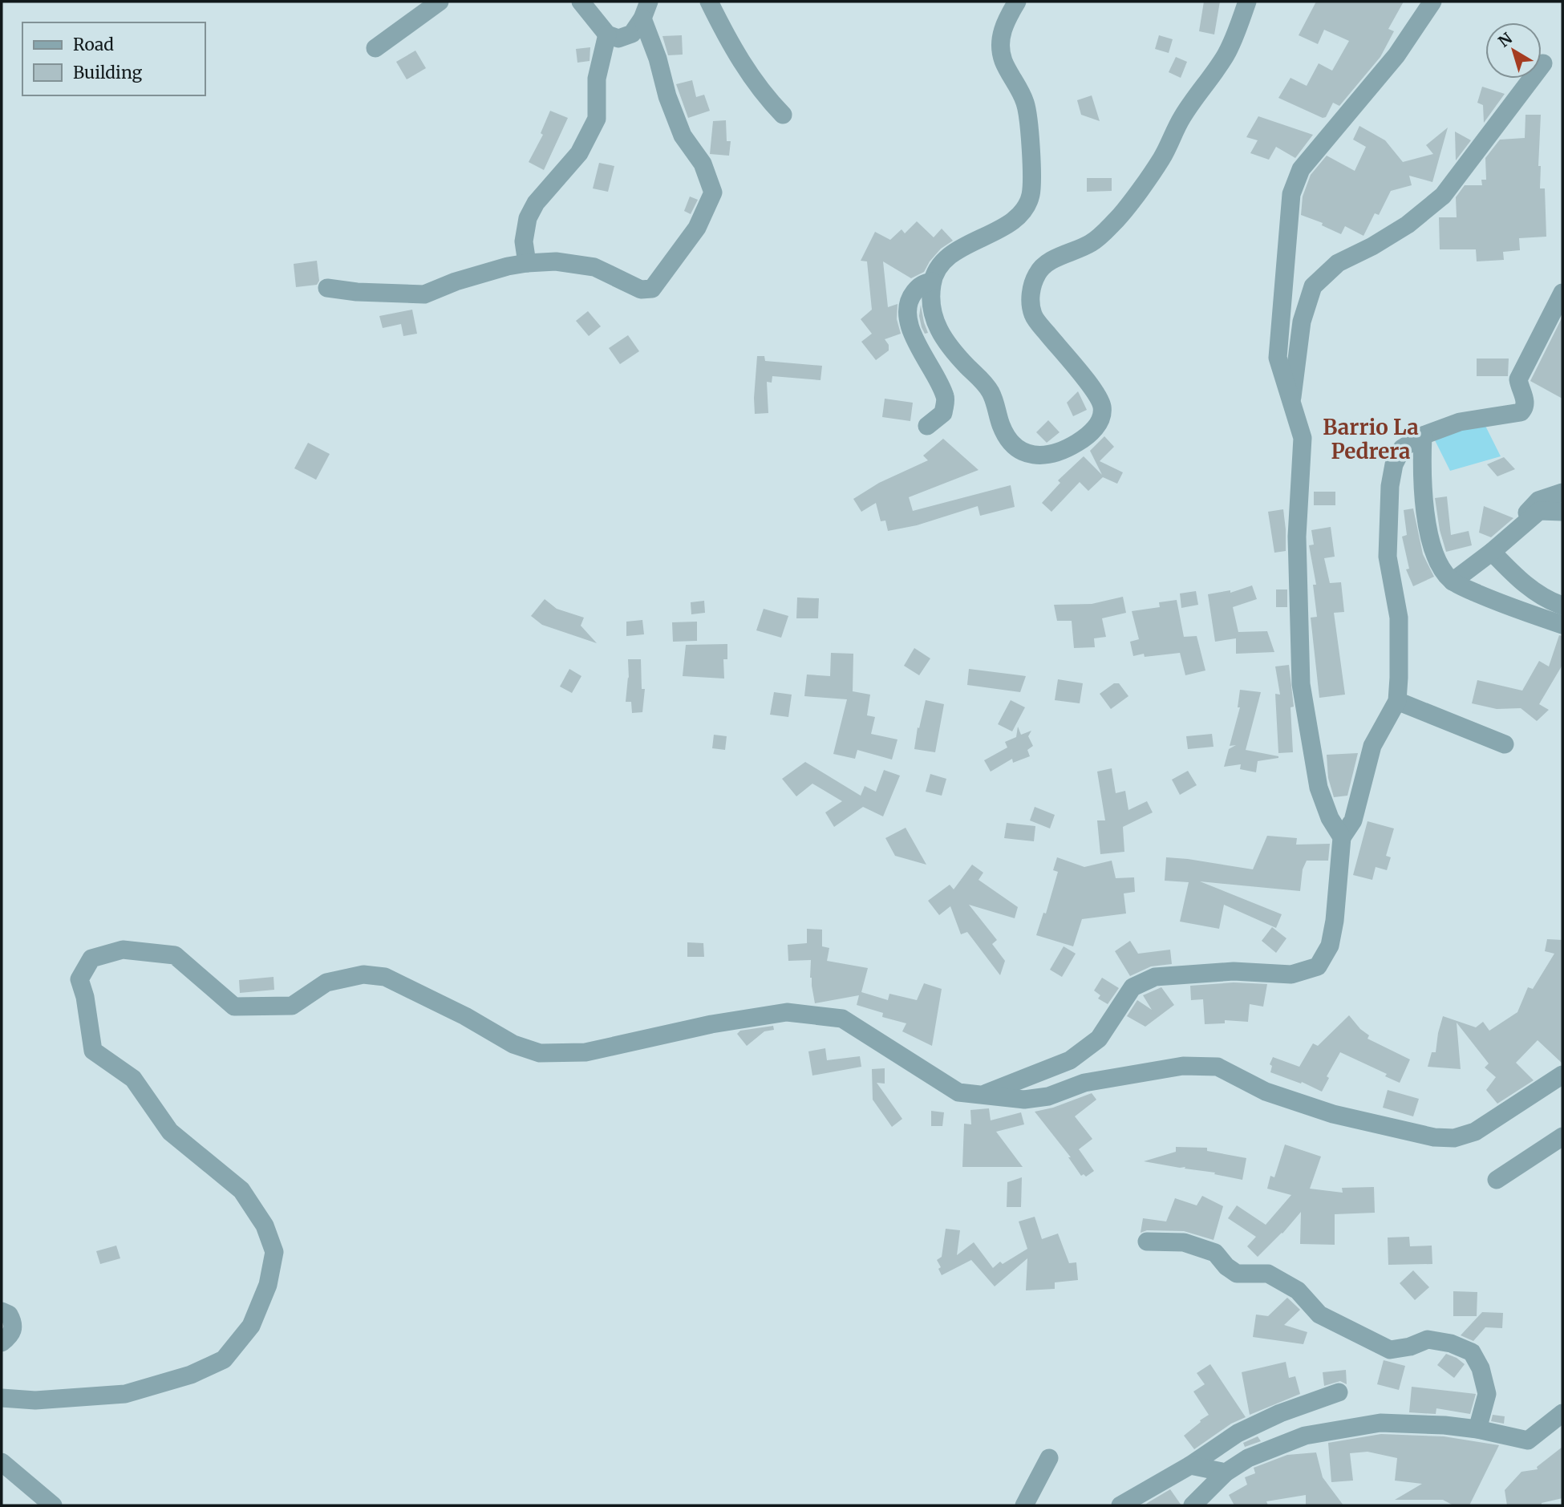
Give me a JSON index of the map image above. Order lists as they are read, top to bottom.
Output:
{
  "districts": ["Barrio La Pedrera"],
  "legend": ["Road", "Building"],
  "north": "top left"
}
